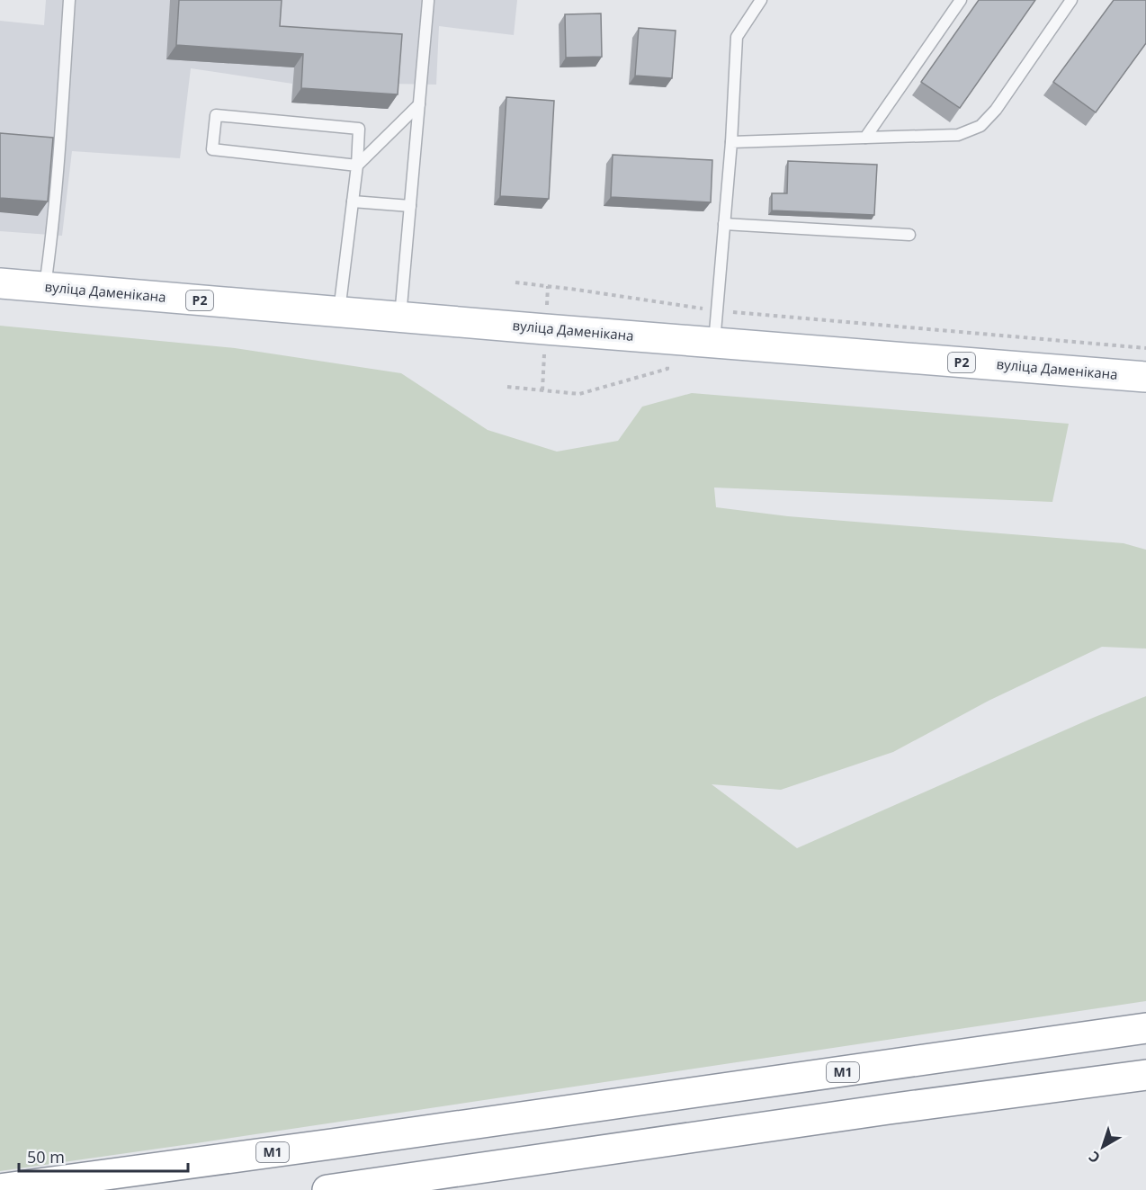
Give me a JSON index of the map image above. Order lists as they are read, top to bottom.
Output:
{
  "streets": {
    "main road": ["вуліца Даменікана", "Р2", "М1"]
  },
  "scale_bar": "50 m",
  "north": "bottom left"
}
